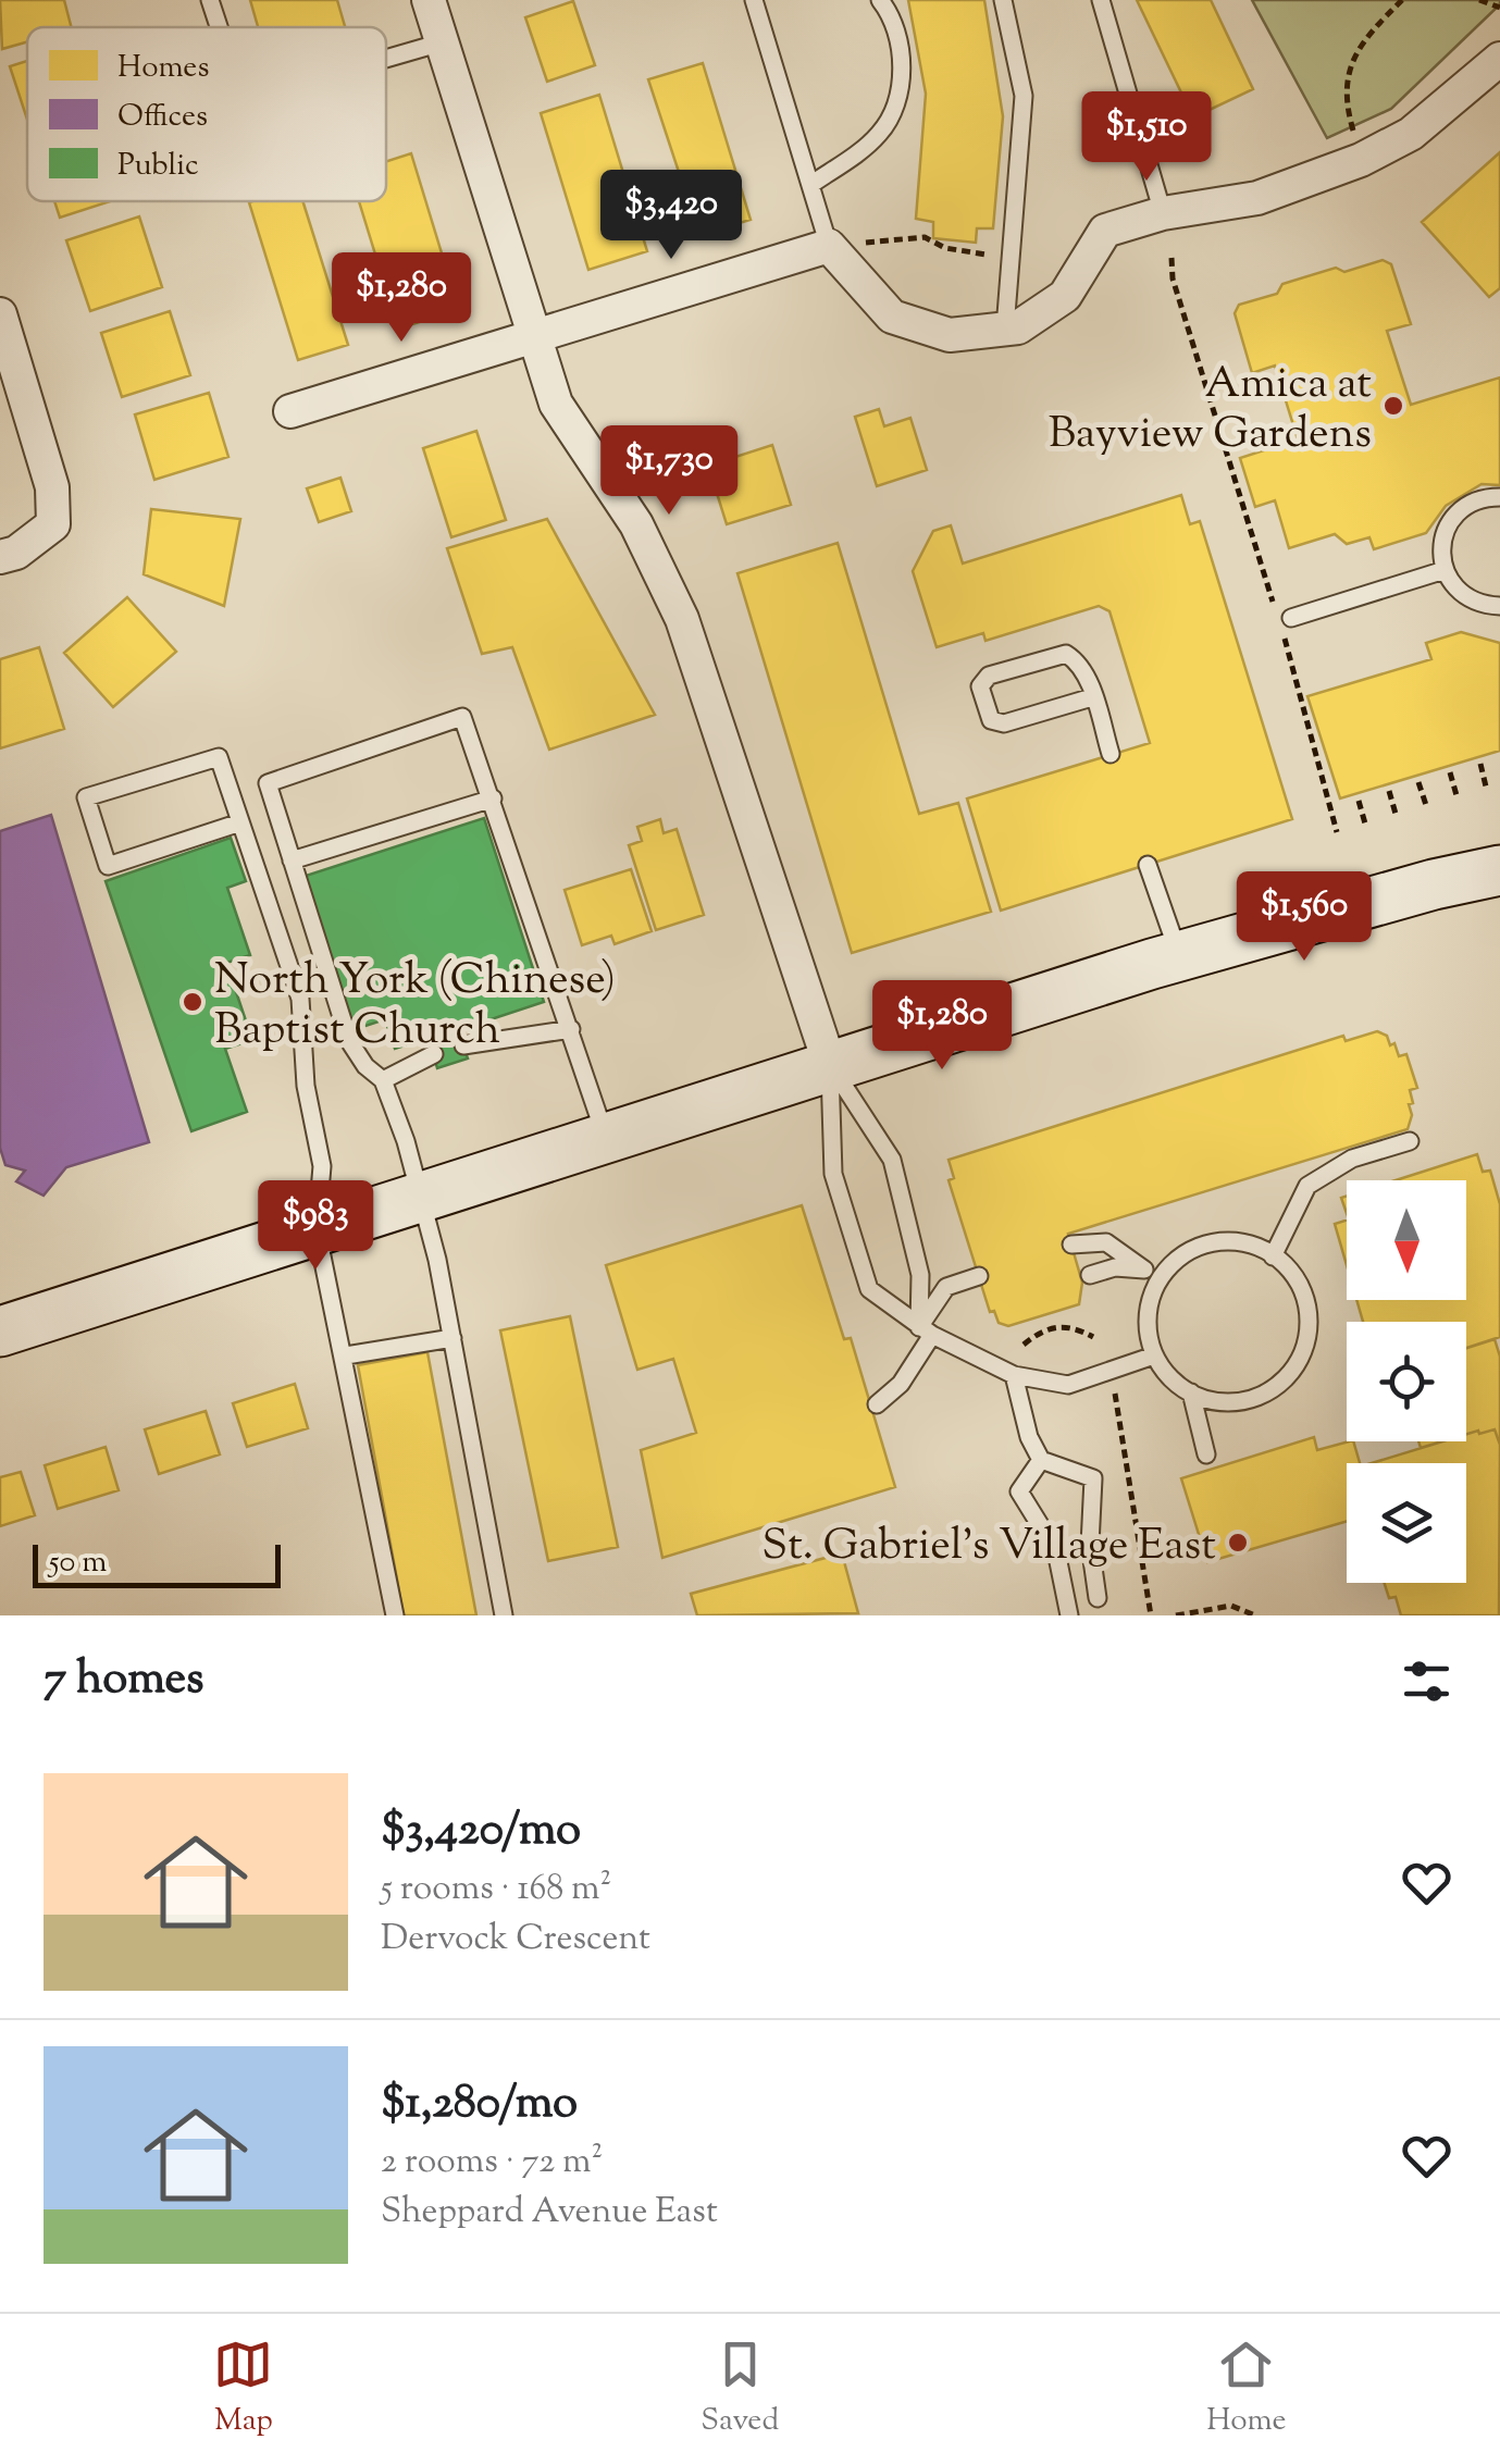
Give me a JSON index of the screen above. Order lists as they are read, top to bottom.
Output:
{
  "places": ["Amica at Bayview Gardens", "North York (Chinese) Baptist Church", "St. Gabriel's Village East"],
  "legend": ["Homes", "Offices", "Public"],
  "scale_bar": "50 m",
  "north": "bottom",
  "page": {
    "price": [
      "$1,510",
      "$3,420",
      "$1,280",
      "$1,730",
      "$1,560",
      "$1,280",
      "$983"
    ],
    "scale": "50 m",
    "heading": "7 homes",
    "list": [
      {
        "name": "$3,420/mo",
        "note": "5 rooms · 168 m² · Dervock Crescent"
      },
      {
        "name": "$1,280/mo",
        "note": "2 rooms · 72 m² · Sheppard Avenue East"
      }
    ],
    "tabs": ["Map", "Saved", "Home"]
  }
}
